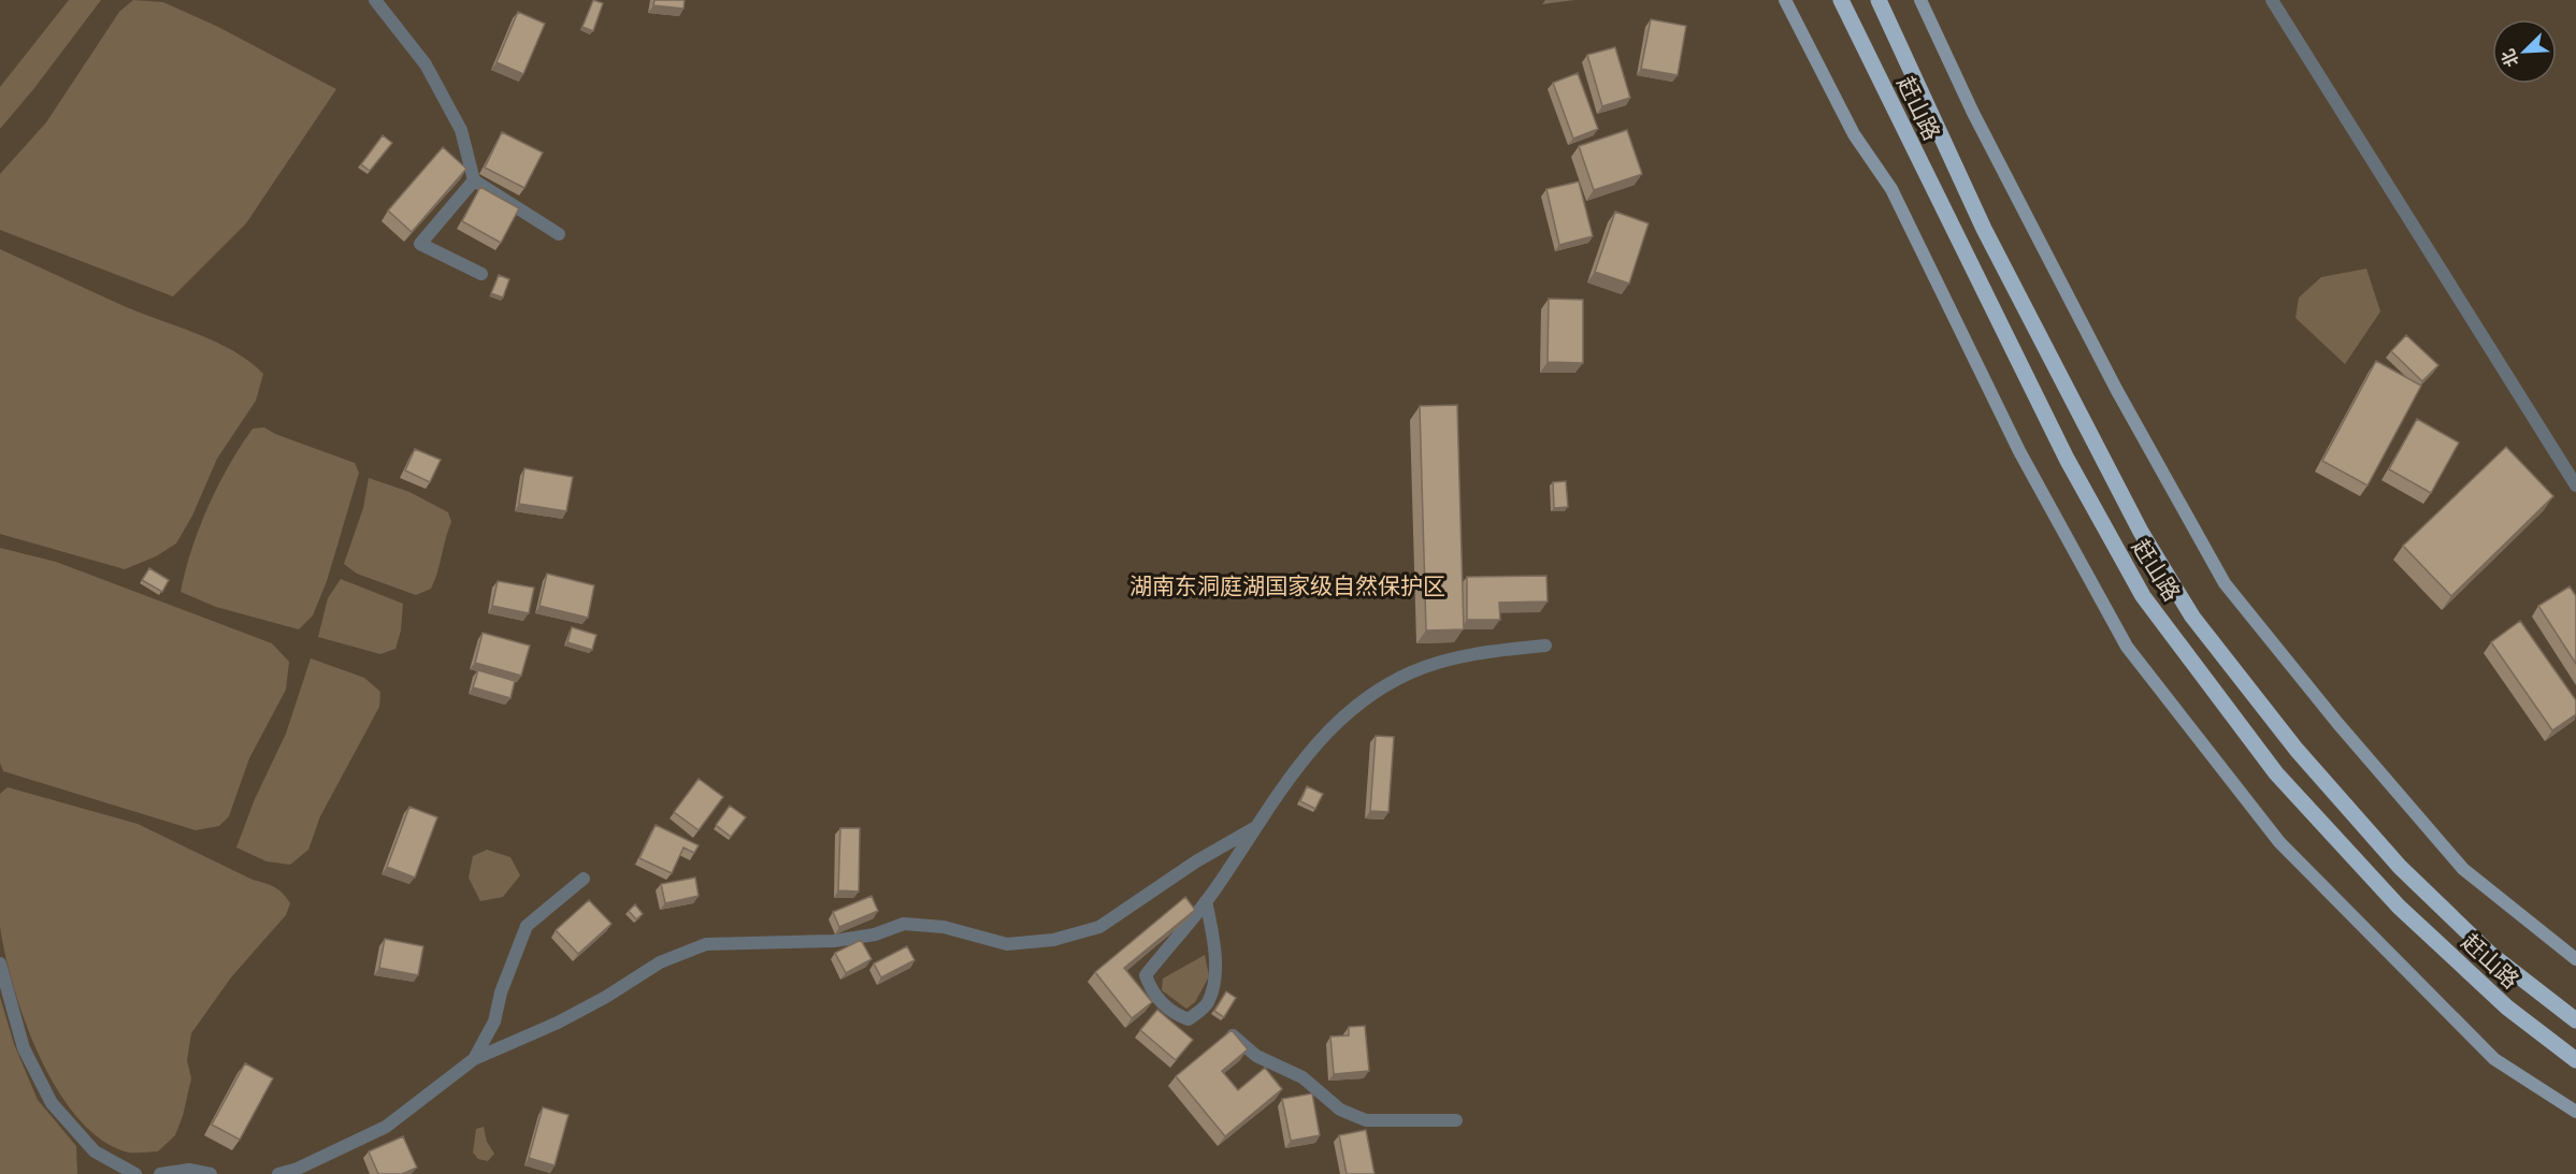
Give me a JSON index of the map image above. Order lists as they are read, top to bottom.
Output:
{
  "streets": {
    "main road": ["赶山路"]
  },
  "parks": ["湖南东洞庭湖国家级自然保护区"],
  "north": "bottom left"
}
